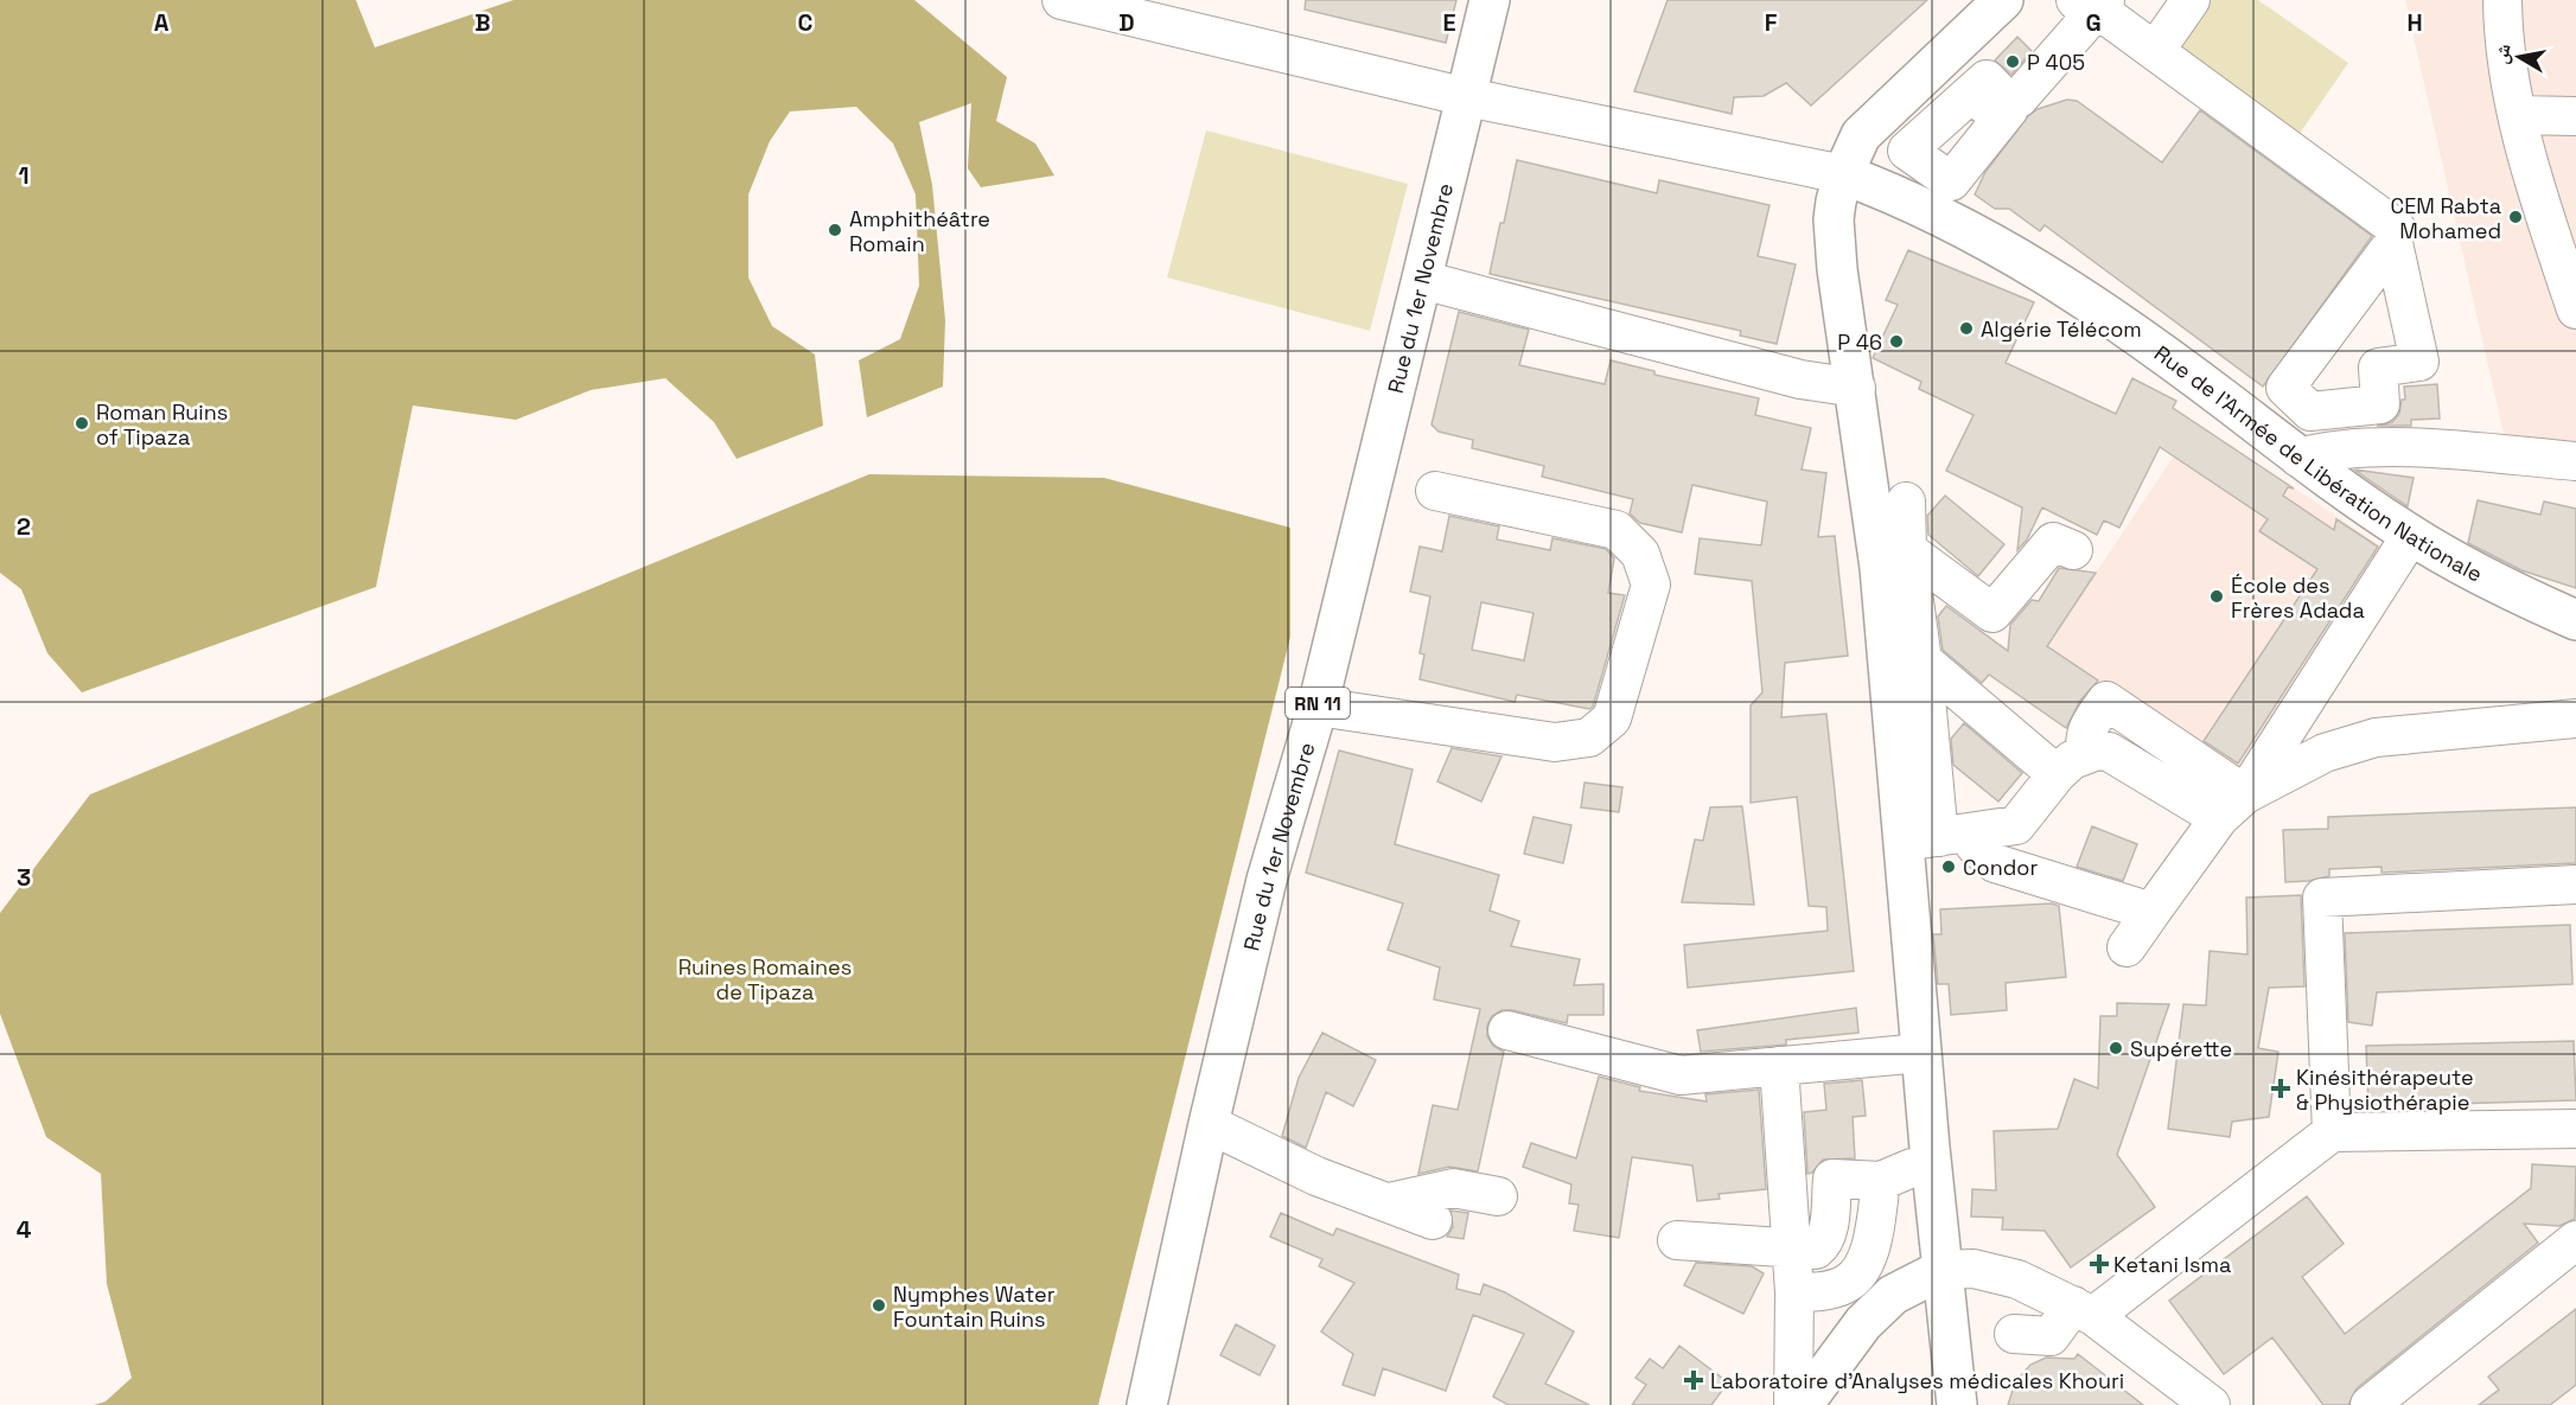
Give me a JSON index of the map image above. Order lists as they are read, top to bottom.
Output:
{
  "streets": {
    "main road": ["Rue du 1er Novembre", "Rue de l'Armée de Libération Nationale", "RN 11"]
  },
  "parks": ["Ruines Romaines de Tipaza"],
  "places": {
    "other": [
      "P 405",
      "CEM Rabta Mohamed",
      "Amphithéâtre Romain",
      "Algérie Télécom",
      "P 46",
      "Roman Ruins of Tipaza",
      "École des Frères Adada",
      "Condor",
      "Supérette",
      "Nymphes Water Fountain Ruins"
    ],
    "health": ["Kinésithérapeute & Physiothérapie", "Ketani Isma", "Laboratoire d'Analyses médicales Khouri"]
  },
  "north": "left",
  "grid": {
    "columns": [
      "A",
      "B",
      "C",
      "D",
      "E",
      "F",
      "G",
      "H"
    ],
    "rows": [
      "1",
      "2",
      "3",
      "4"
    ]
  }
}
